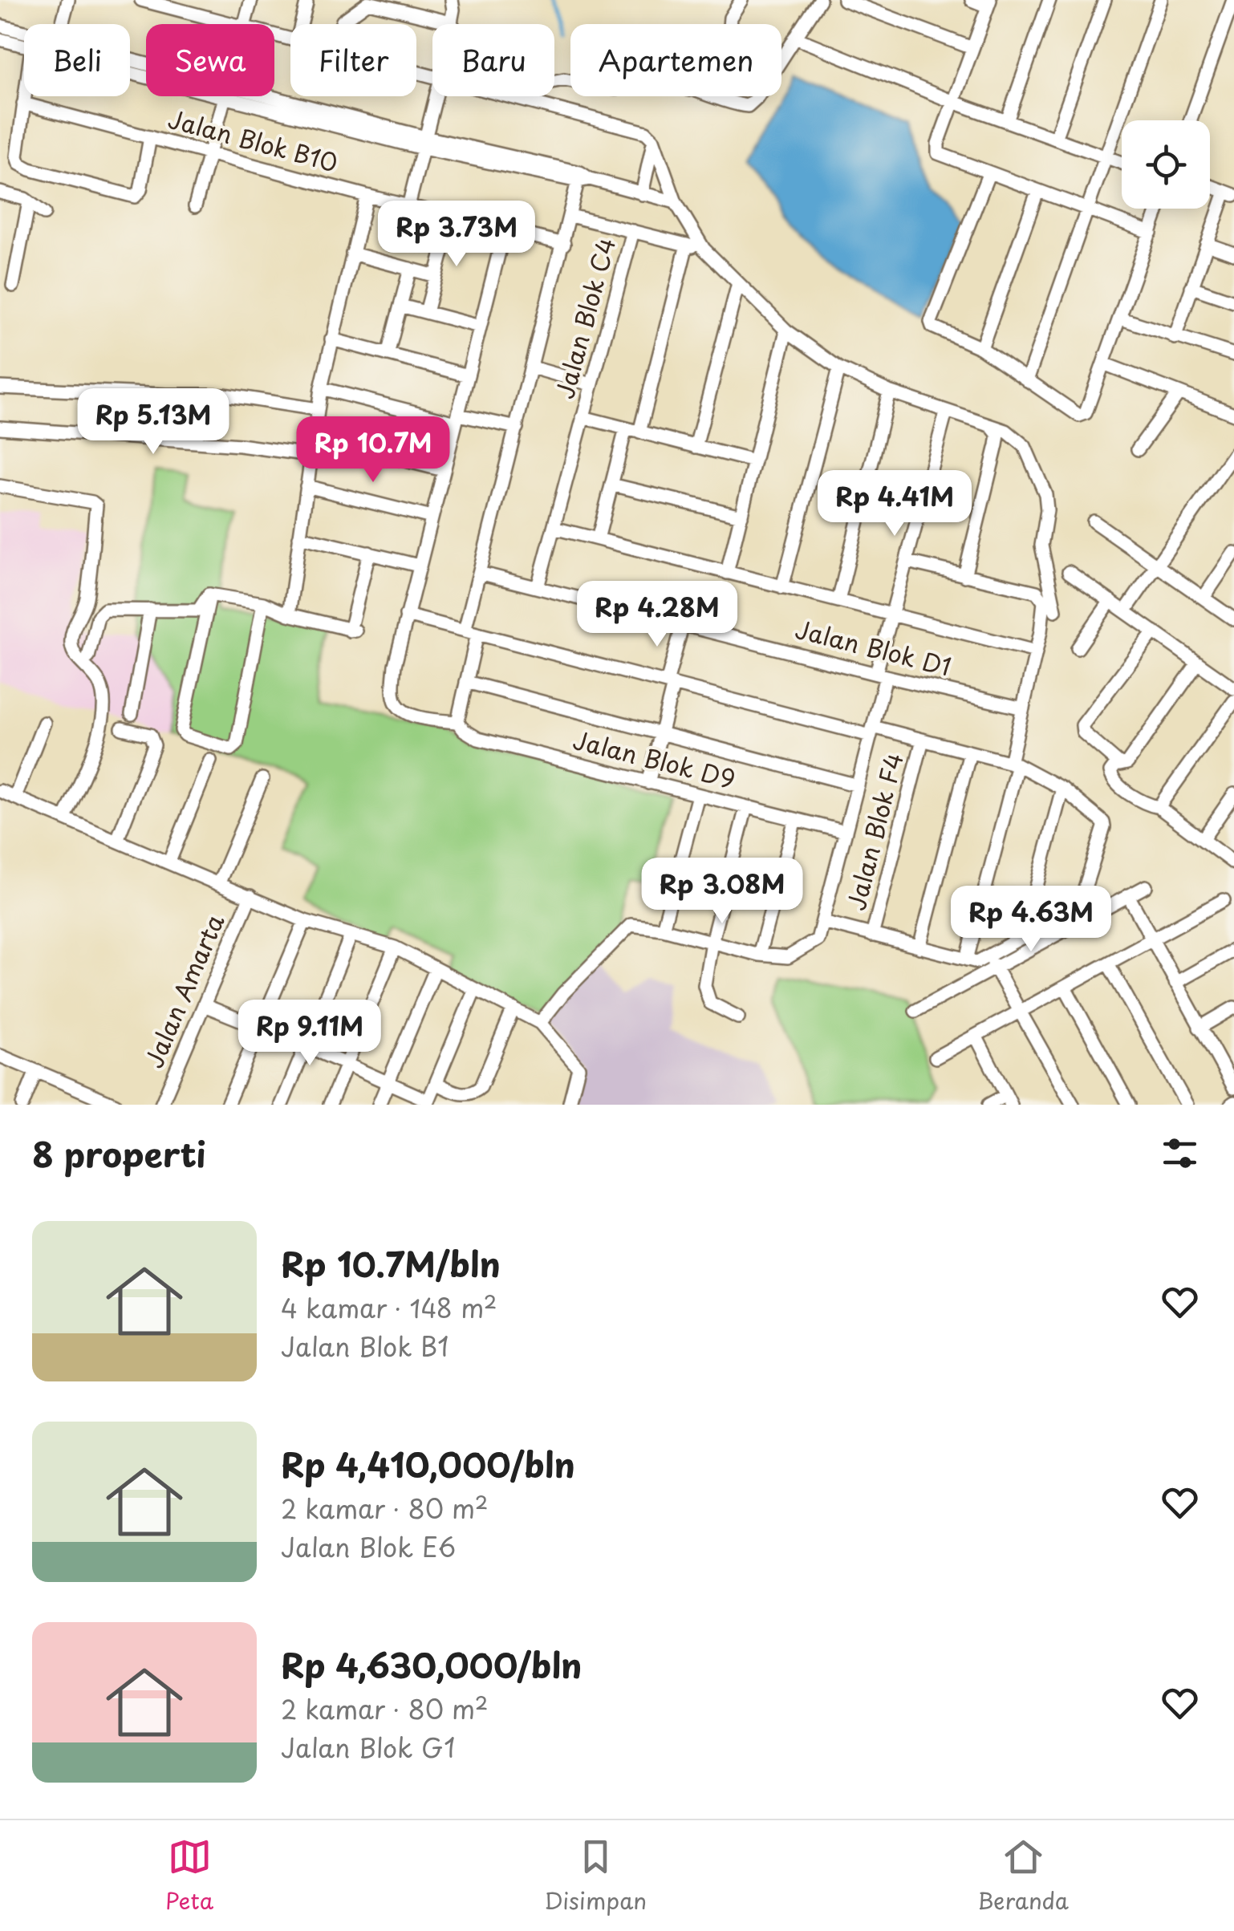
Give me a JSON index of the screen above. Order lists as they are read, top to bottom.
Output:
{
  "streets": {
    "street": [
      "Jalan Blok B10",
      "Jalan Blok C4",
      "Jalan Blok D1",
      "Jalan Blok D9",
      "Jalan Blok F4",
      "Jalan Amarta"
    ]
  },
  "crossings": [
    ["Jalan Blok C4", "Jalan Blok D1"]
  ],
  "page": {
    "chip": [
      "Beli",
      "Sewa",
      "Filter",
      "Baru",
      "Apartemen"
    ],
    "price": [
      "Rp 3.73M",
      "Rp 5.13M",
      "Rp 10.7M",
      "Rp 4.41M",
      "Rp 4.28M",
      "Rp 3.08M",
      "Rp 4.63M",
      "Rp 9.11M"
    ],
    "heading": "8 properti",
    "list": [
      {
        "name": "Rp 10.7M/bln",
        "note": "4 kamar · 148 m² · Jalan Blok B1"
      },
      {
        "name": "Rp 4,410,000/bln",
        "note": "2 kamar · 80 m² · Jalan Blok E6"
      },
      {
        "name": "Rp 4,630,000/bln",
        "note": "2 kamar · 80 m² · Jalan Blok G1"
      }
    ],
    "tabs": ["Peta", "Disimpan", "Beranda"]
  }
}
